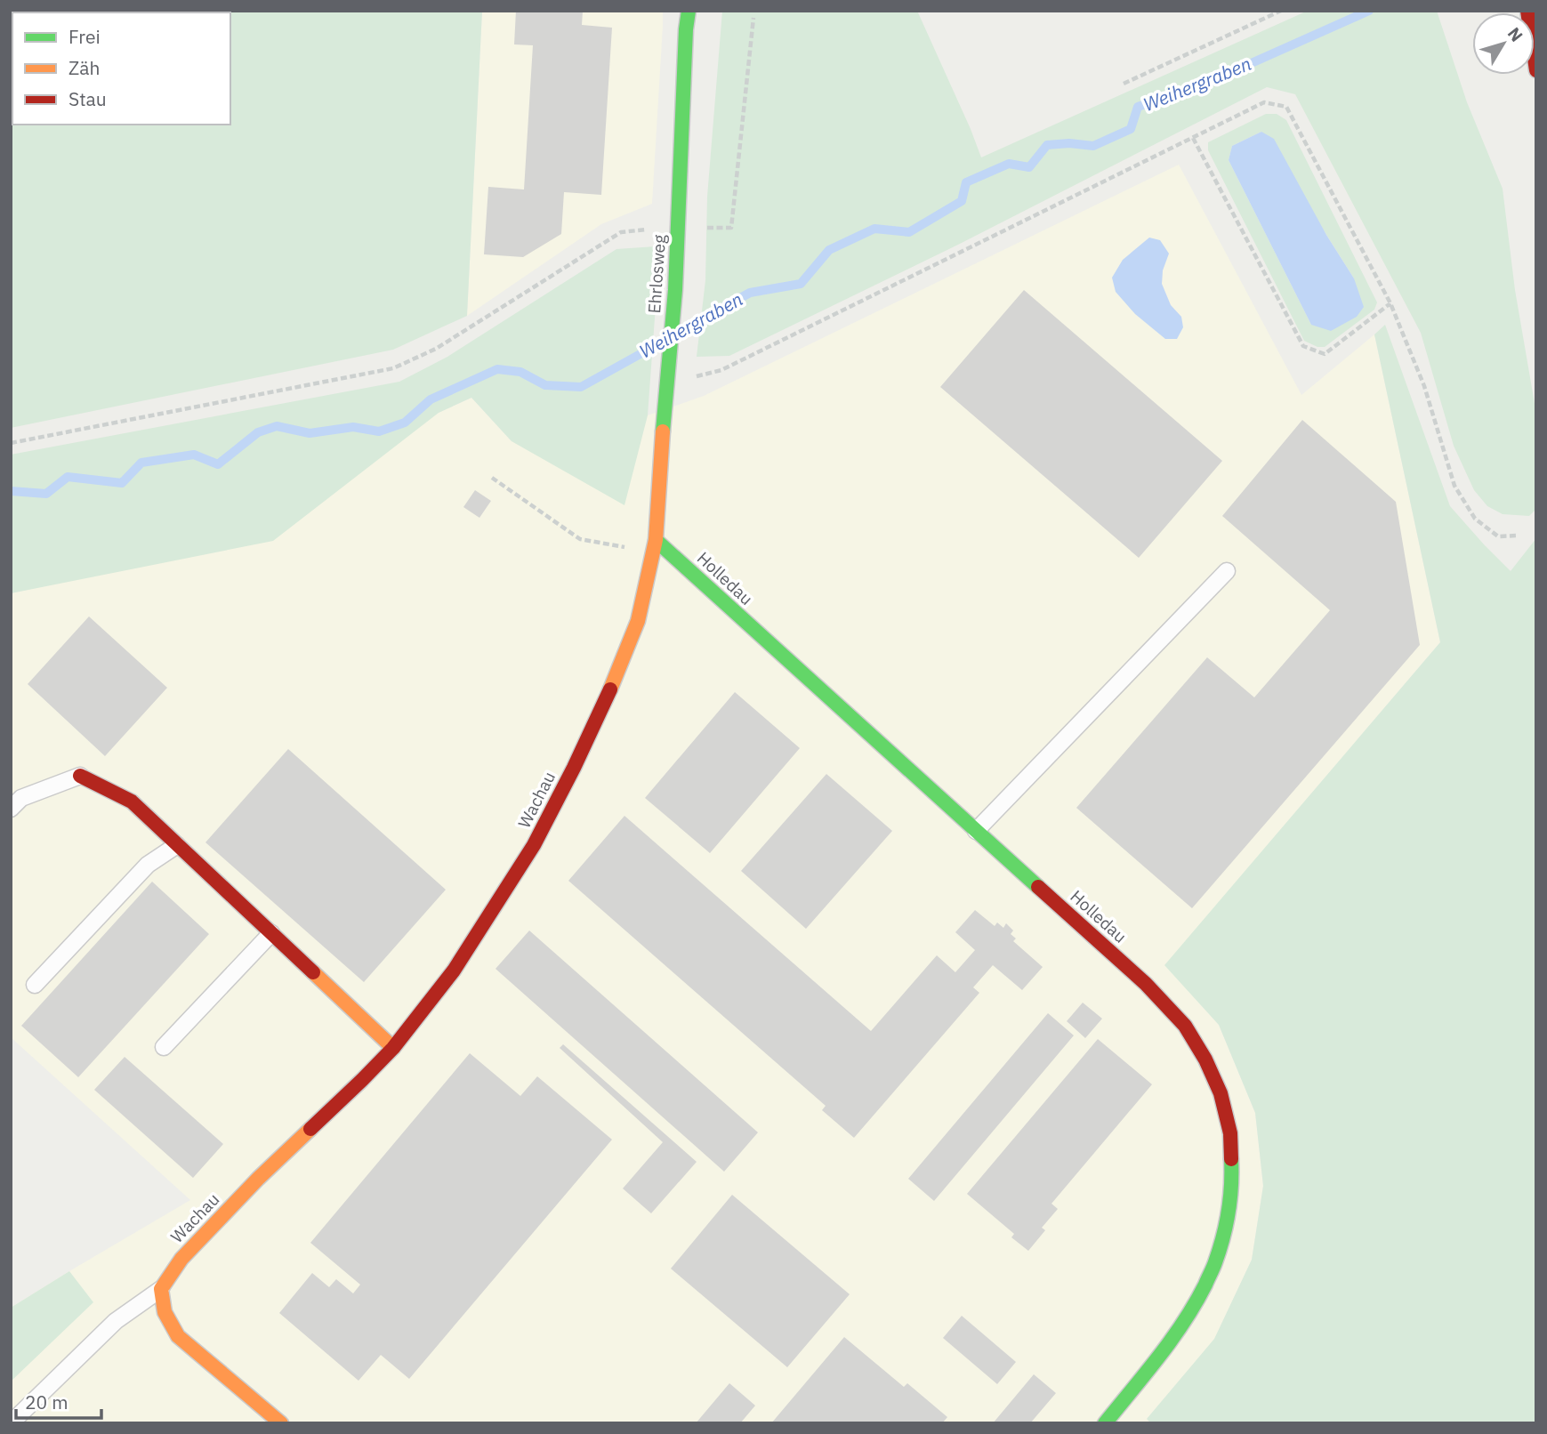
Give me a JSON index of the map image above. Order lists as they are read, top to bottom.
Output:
{
  "streets": {
    "street": ["Ehrlosweg", "Holledau", "Wachau"]
  },
  "crossings": [
    ["Ehrlosweg", "Holledau"],
    ["Ehrlosweg", "Wachau"],
    ["Holledau", "Wachau"]
  ],
  "water": ["Weihergraben"],
  "legend": ["Frei", "Zäh", "Stau"],
  "scale_bar": "20 m",
  "north": "top right"
}
